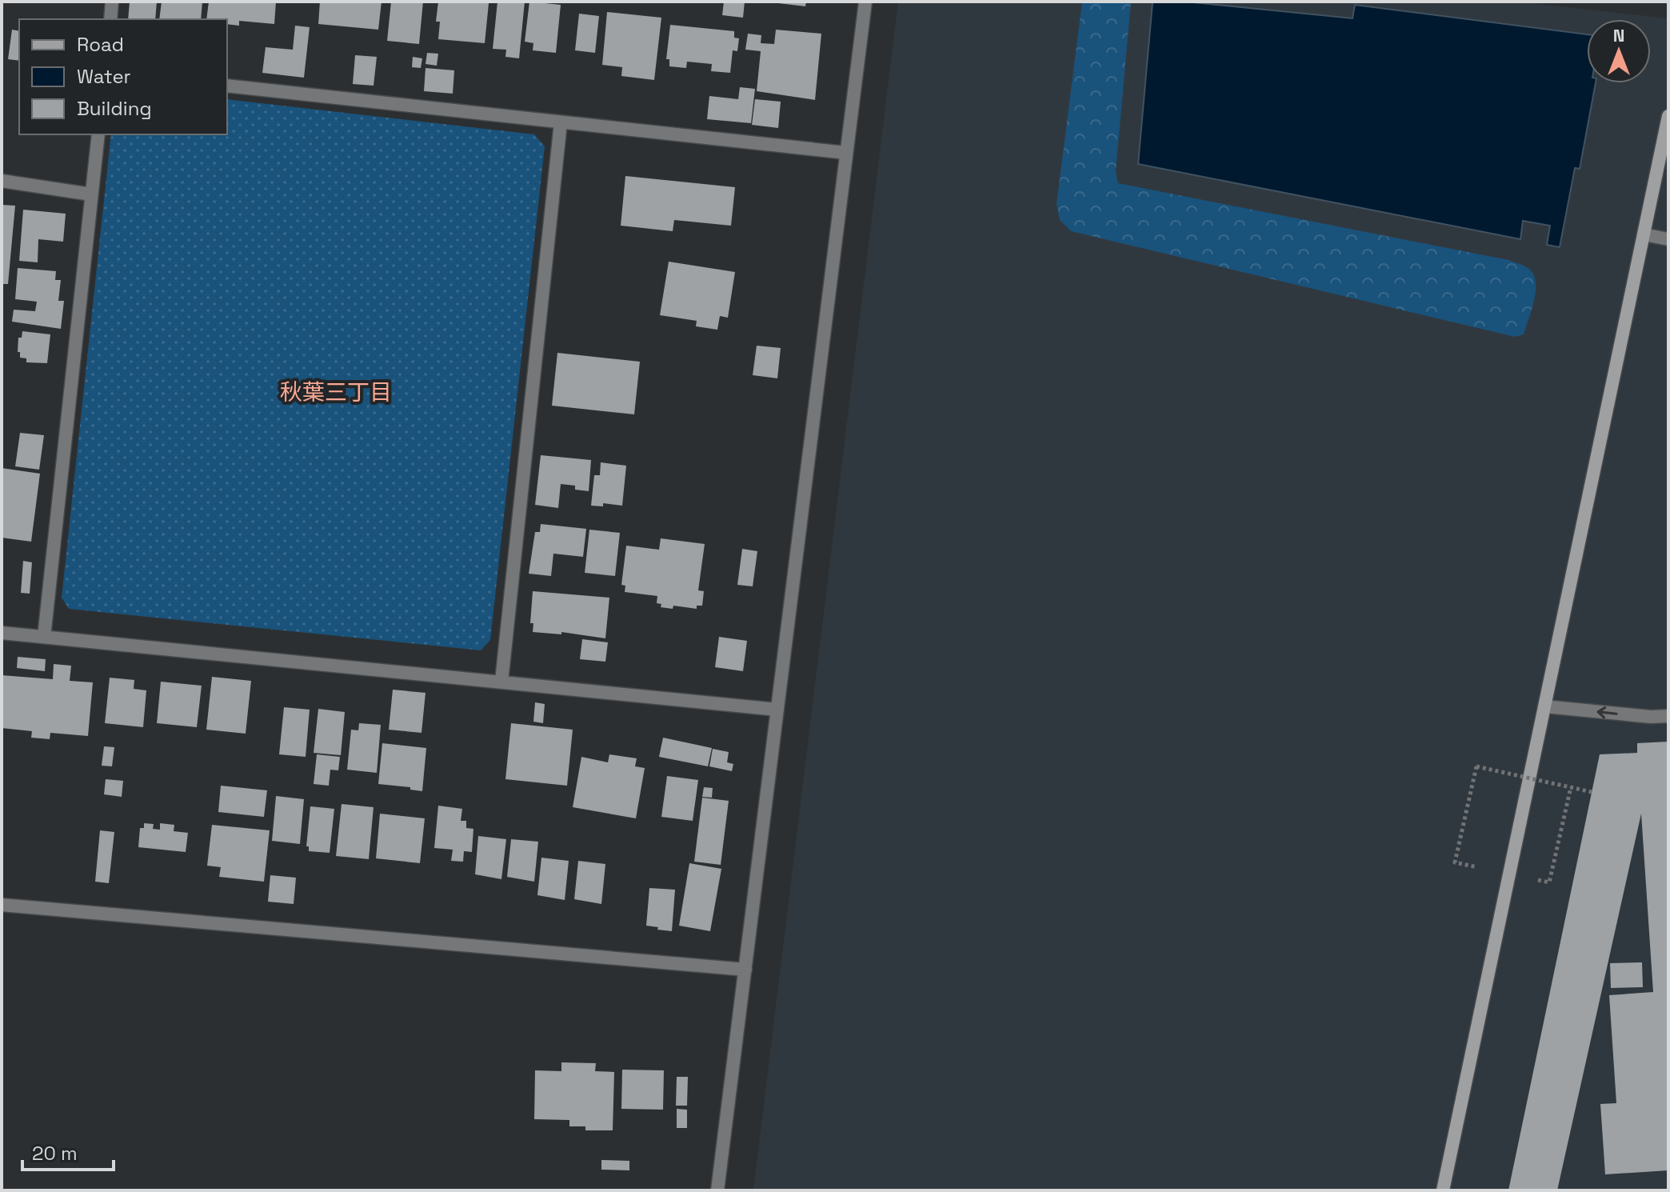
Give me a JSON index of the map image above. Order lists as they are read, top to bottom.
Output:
{
  "districts": ["秋葉三丁目"],
  "legend": ["Road", "Water", "Building"],
  "scale_bar": "20 m",
  "north": "top"
}
